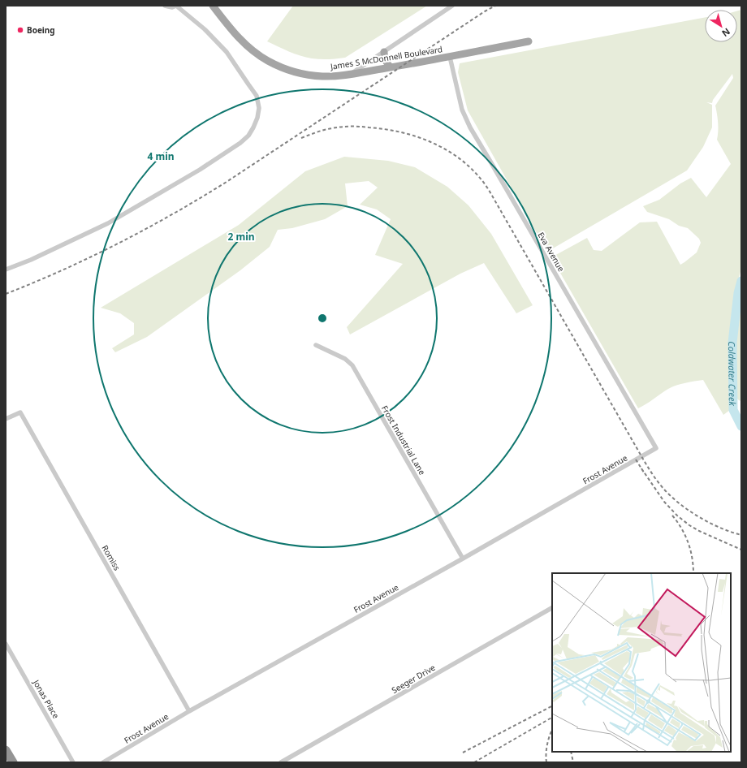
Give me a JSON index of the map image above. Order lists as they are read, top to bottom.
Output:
{
  "streets": {
    "main road": ["James S McDonnell Boulevard"],
    "street": [
      "Eva Avenue",
      "Frost Industrial Lane",
      "Frost Avenue",
      "Romiss",
      "Seeger Drive",
      "Jonas Place"
    ]
  },
  "crossings": [
    ["James S McDonnell Boulevard", "Eva Avenue"],
    ["Eva Avenue", "Frost Avenue"],
    ["Frost Industrial Lane", "Frost Avenue"],
    ["Frost Avenue", "Romiss"]
  ],
  "water": ["Coldwater Creek"],
  "places": ["Boeing"],
  "north": "bottom right",
  "rings": ["4 min", "2 min"]
}
